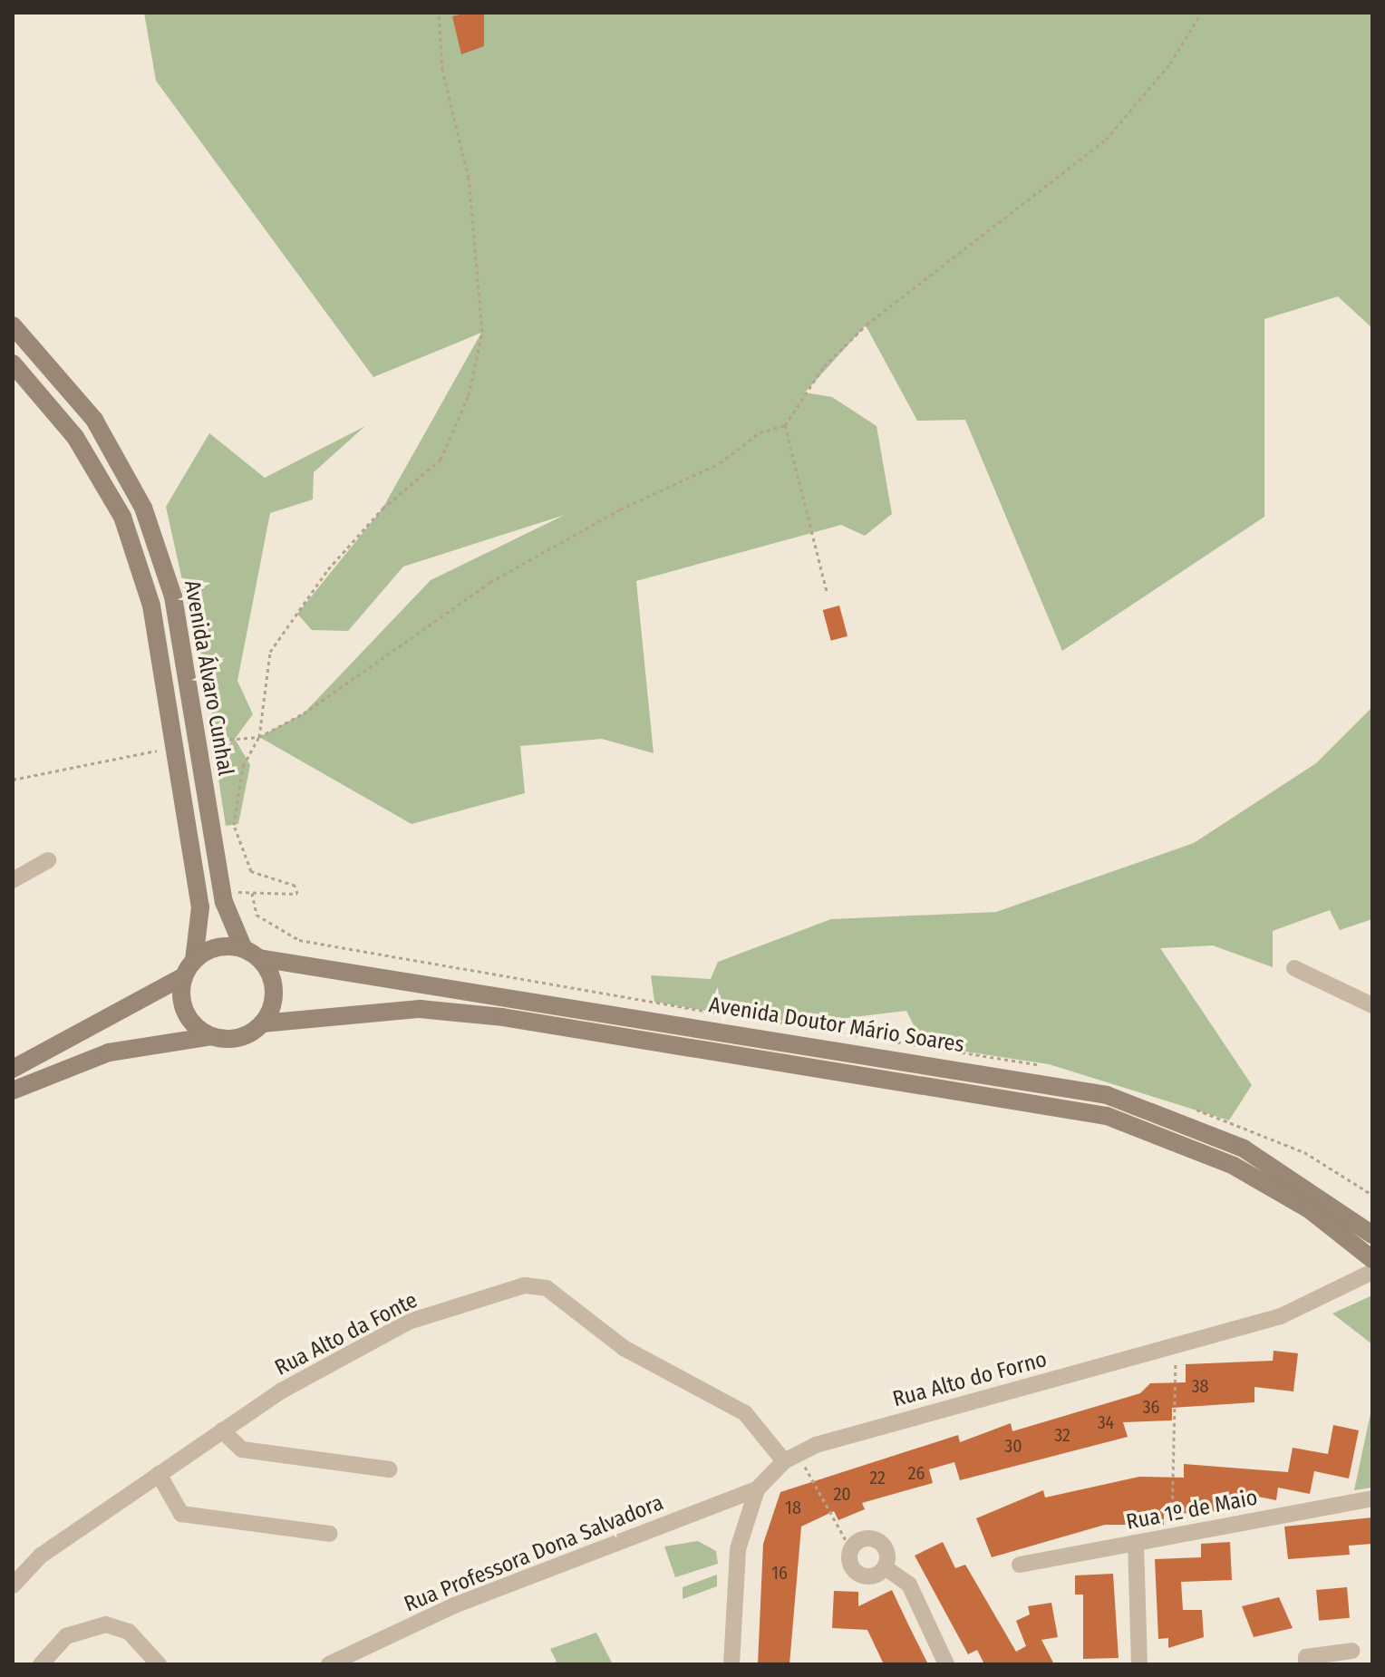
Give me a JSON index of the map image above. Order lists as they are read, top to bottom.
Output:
{
  "streets": {
    "main road": ["Avenida Álvaro Cunhal", "Avenida Doutor Mário Soares"],
    "street": [
      "Rua Alto da Fonte",
      "Rua Alto do Forno",
      "Rua 1º de Maio",
      "Rua Professora Dona Salvadora"
    ]
  },
  "crossings": [
    ["Avenida Álvaro Cunhal", "Avenida Doutor Mário Soares"],
    ["Rua Alto da Fonte", "Rua Alto do Forno"]
  ],
  "house_numbers": [
    "38",
    "36",
    "34",
    "32",
    "30",
    "26",
    "22",
    "20",
    "18",
    "16"
  ]
}
